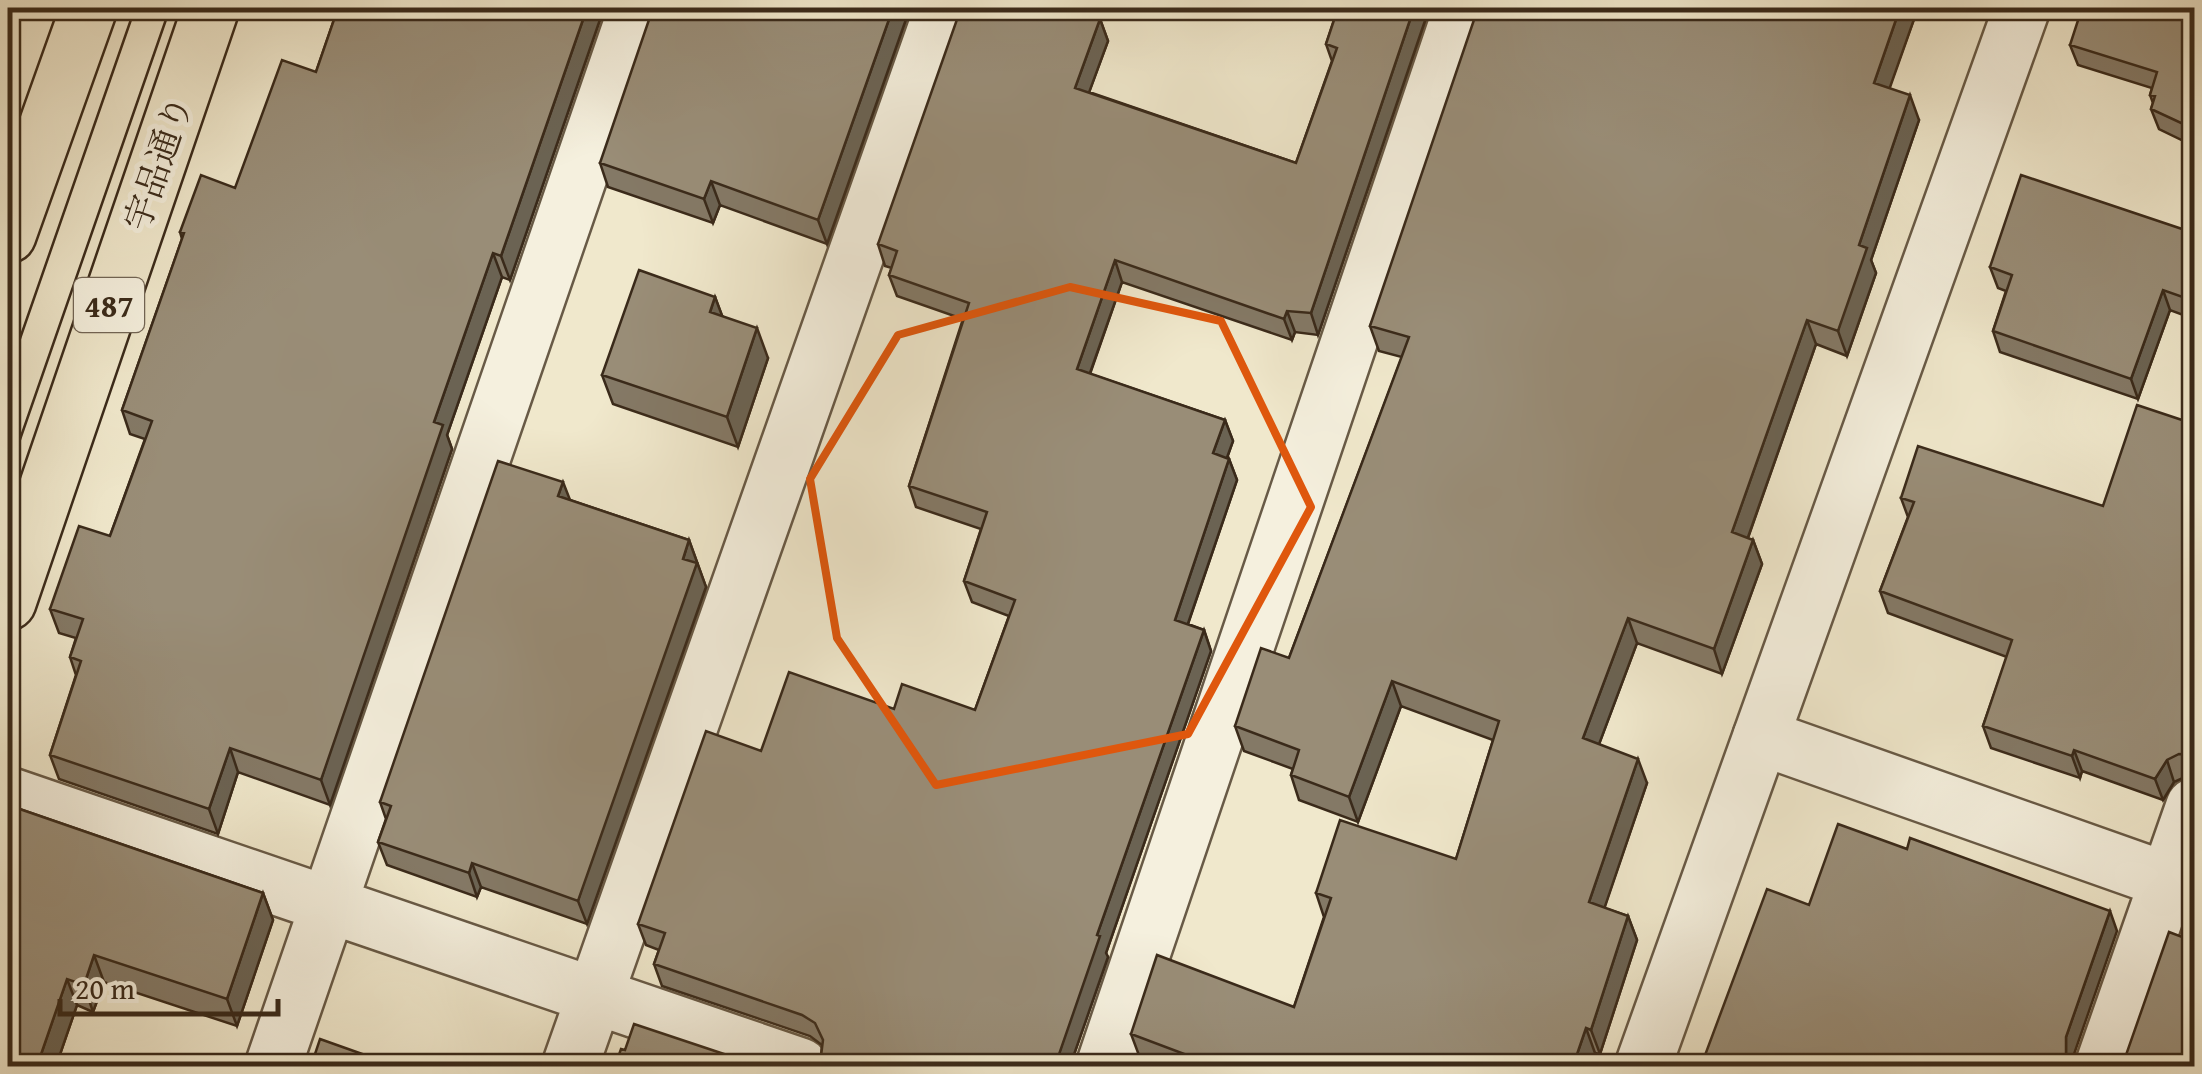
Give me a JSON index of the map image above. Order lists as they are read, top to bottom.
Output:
{
  "streets": {
    "highway": ["宇品通り", "487"]
  },
  "scale_bar": "20 m"
}
